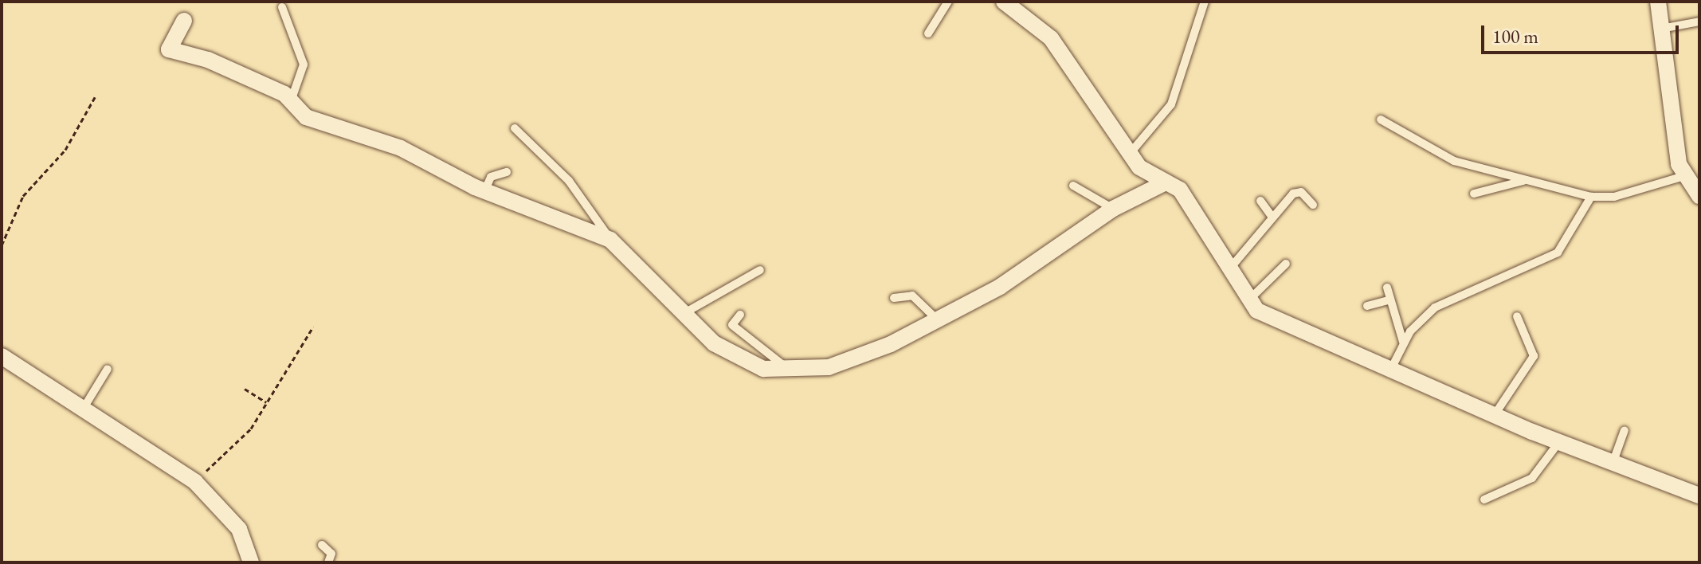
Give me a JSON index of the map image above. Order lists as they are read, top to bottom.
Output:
{
  "scale_bar": "100 m"
}
